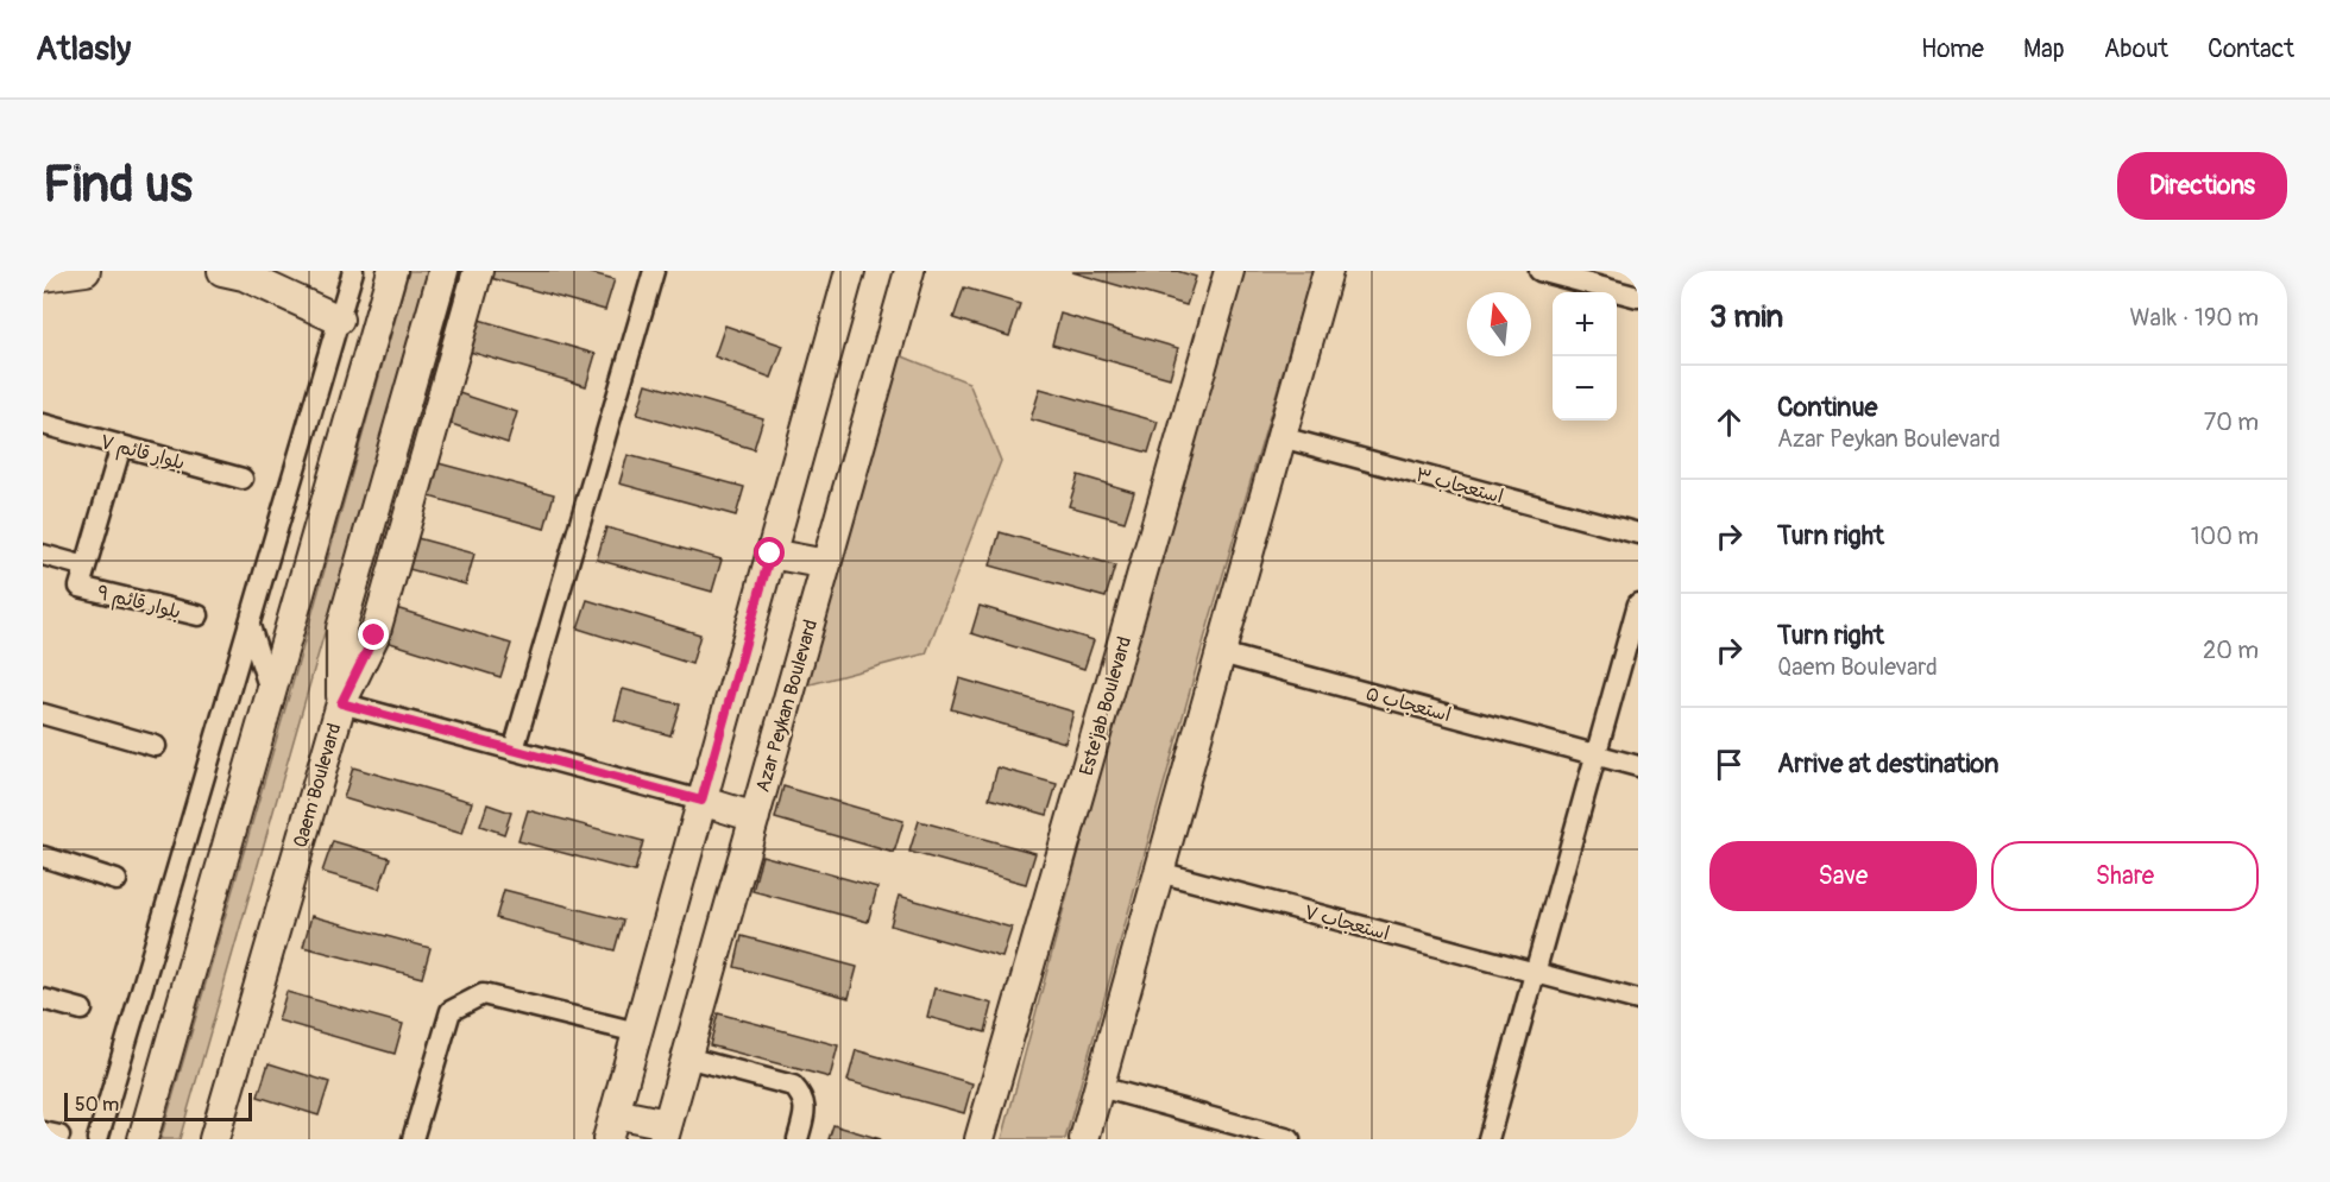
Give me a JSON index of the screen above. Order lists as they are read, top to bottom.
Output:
{
  "streets": {
    "street": [
      "بلوار قائم ۷",
      "استعجاب ۳",
      "بلوار قائم ۹",
      "استعجاب ۵",
      "Azar Peykan Boulevard",
      "Este'jab Boulevard",
      "Qaem Boulevard",
      "استعجاب ۷"
    ]
  },
  "scale_bar": "50 m",
  "north": "top",
  "page": {
    "header": "Atlasly",
    "nav": [
      "Home",
      "Map",
      "About",
      "Contact"
    ],
    "buttons": [
      "Directions",
      ["Save", "Share"]
    ],
    "title": "Find us",
    "heading": ["3 min", "Walk · 190 m"],
    "map_buttons": ["+", "−"],
    "list": [
      ["Continue", "Azar Peykan Boulevard", "70 m"],
      ["Turn right", "100 m"],
      ["Turn right", "Qaem Boulevard", "20 m"],
      "Arrive at destination"
    ],
    "scale": "50 m"
  }
}
